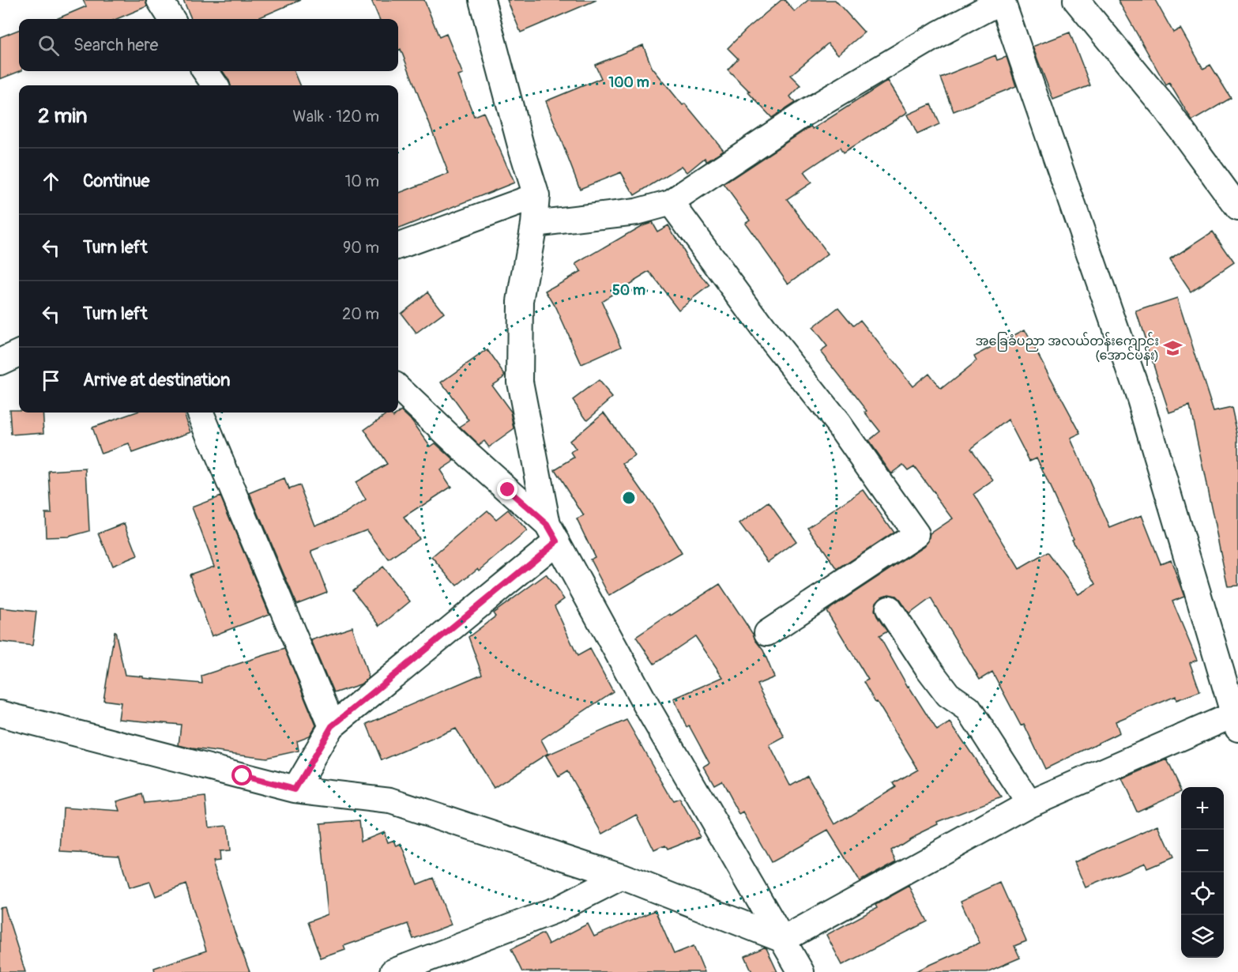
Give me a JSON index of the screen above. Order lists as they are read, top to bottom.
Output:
{
  "places": {
    "school or university": ["အခြေခံပညာ အလယ်တန်းကျောင်း (အောင်ပန်း)"]
  },
  "page": {
    "search": "Search here",
    "heading": ["2 min", "Walk · 120 m"],
    "list": [
      ["Continue", "10 m"],
      ["Turn left", "90 m"],
      ["Turn left", "20 m"],
      "Arrive at destination"
    ],
    "map_buttons": ["+", "−"]
  },
  "rings": ["100 m", "50 m"]
}
